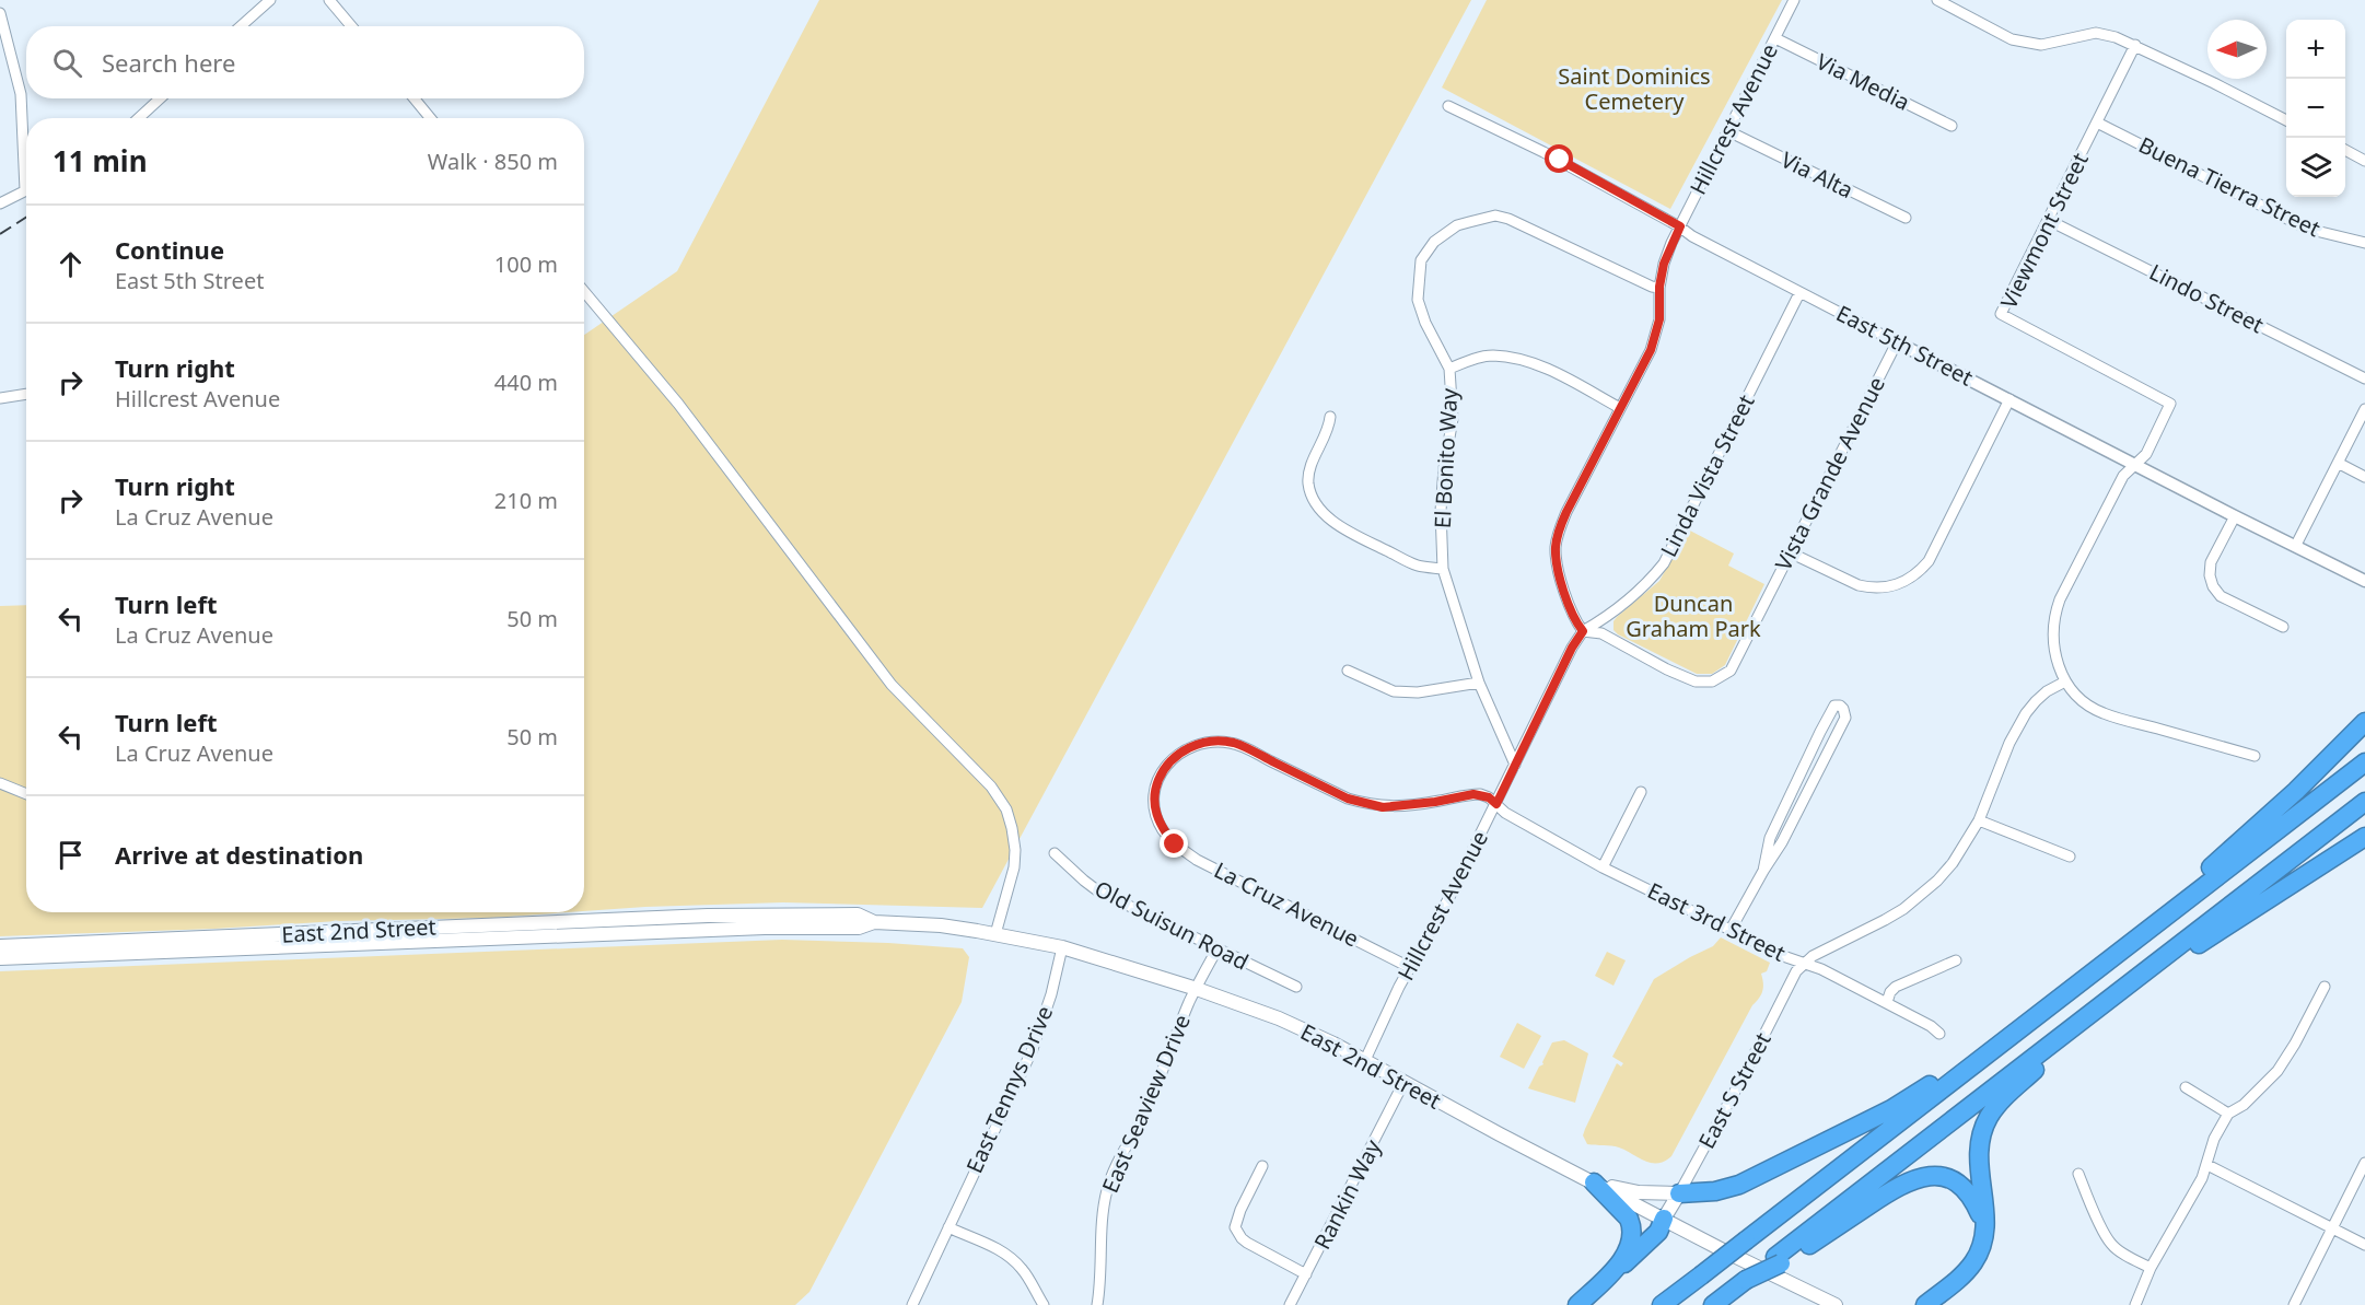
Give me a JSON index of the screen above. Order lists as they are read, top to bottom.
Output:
{
  "streets": {
    "main road": ["East 2nd Street", "East S Street"],
    "street": [
      "Via Media",
      "Hillcrest Avenue",
      "Via Alta",
      "Buena Tierra Street",
      "Viewmont Street",
      "Lindo Street",
      "East 5th Street",
      "El Bonito Way",
      "Vista Grande Avenue",
      "Linda Vista Street",
      "La Cruz Avenue",
      "East 3rd Street",
      "Old Suisun Road",
      "East Tennys Drive",
      "East Seaview Drive",
      "Rankin Way"
    ]
  },
  "crossings": [
    ["Via Media", "Hillcrest Avenue"],
    ["Hillcrest Avenue", "Via Alta"],
    ["Hillcrest Avenue", "East 5th Street"],
    ["Hillcrest Avenue", "El Bonito Way"],
    ["Hillcrest Avenue", "Vista Grande Avenue"],
    ["Hillcrest Avenue", "Linda Vista Street"],
    ["Hillcrest Avenue", "La Cruz Avenue"],
    ["Hillcrest Avenue", "East 3rd Street"],
    ["Hillcrest Avenue", "East 2nd Street"],
    ["Buena Tierra Street", "Viewmont Street"],
    ["Viewmont Street", "Lindo Street"],
    ["Viewmont Street", "East 5th Street"],
    ["East 5th Street", "Vista Grande Avenue"],
    ["East 5th Street", "Linda Vista Street"],
    ["Vista Grande Avenue", "Linda Vista Street"],
    ["La Cruz Avenue", "East 3rd Street"],
    ["East 3rd Street", "East S Street"],
    ["Old Suisun Road", "East Seaview Drive"],
    ["East 2nd Street", "East Tennys Drive"],
    ["East 2nd Street", "East S Street"],
    ["East 2nd Street", "East Seaview Drive"],
    ["East 2nd Street", "Rankin Way"]
  ],
  "parks": ["Saint Dominics Cemetery", "Duncan Graham Park"],
  "north": "left",
  "page": {
    "map_buttons": ["+", "−"],
    "search": "Search here",
    "heading": ["11 min", "Walk · 850 m"],
    "list": [
      ["Continue", "East 5th Street", "100 m"],
      ["Turn right", "Hillcrest Avenue", "440 m"],
      ["Turn right", "La Cruz Avenue", "210 m"],
      ["Turn left", "La Cruz Avenue", "50 m"],
      ["Turn left", "La Cruz Avenue", "50 m"],
      "Arrive at destination"
    ]
  }
}
